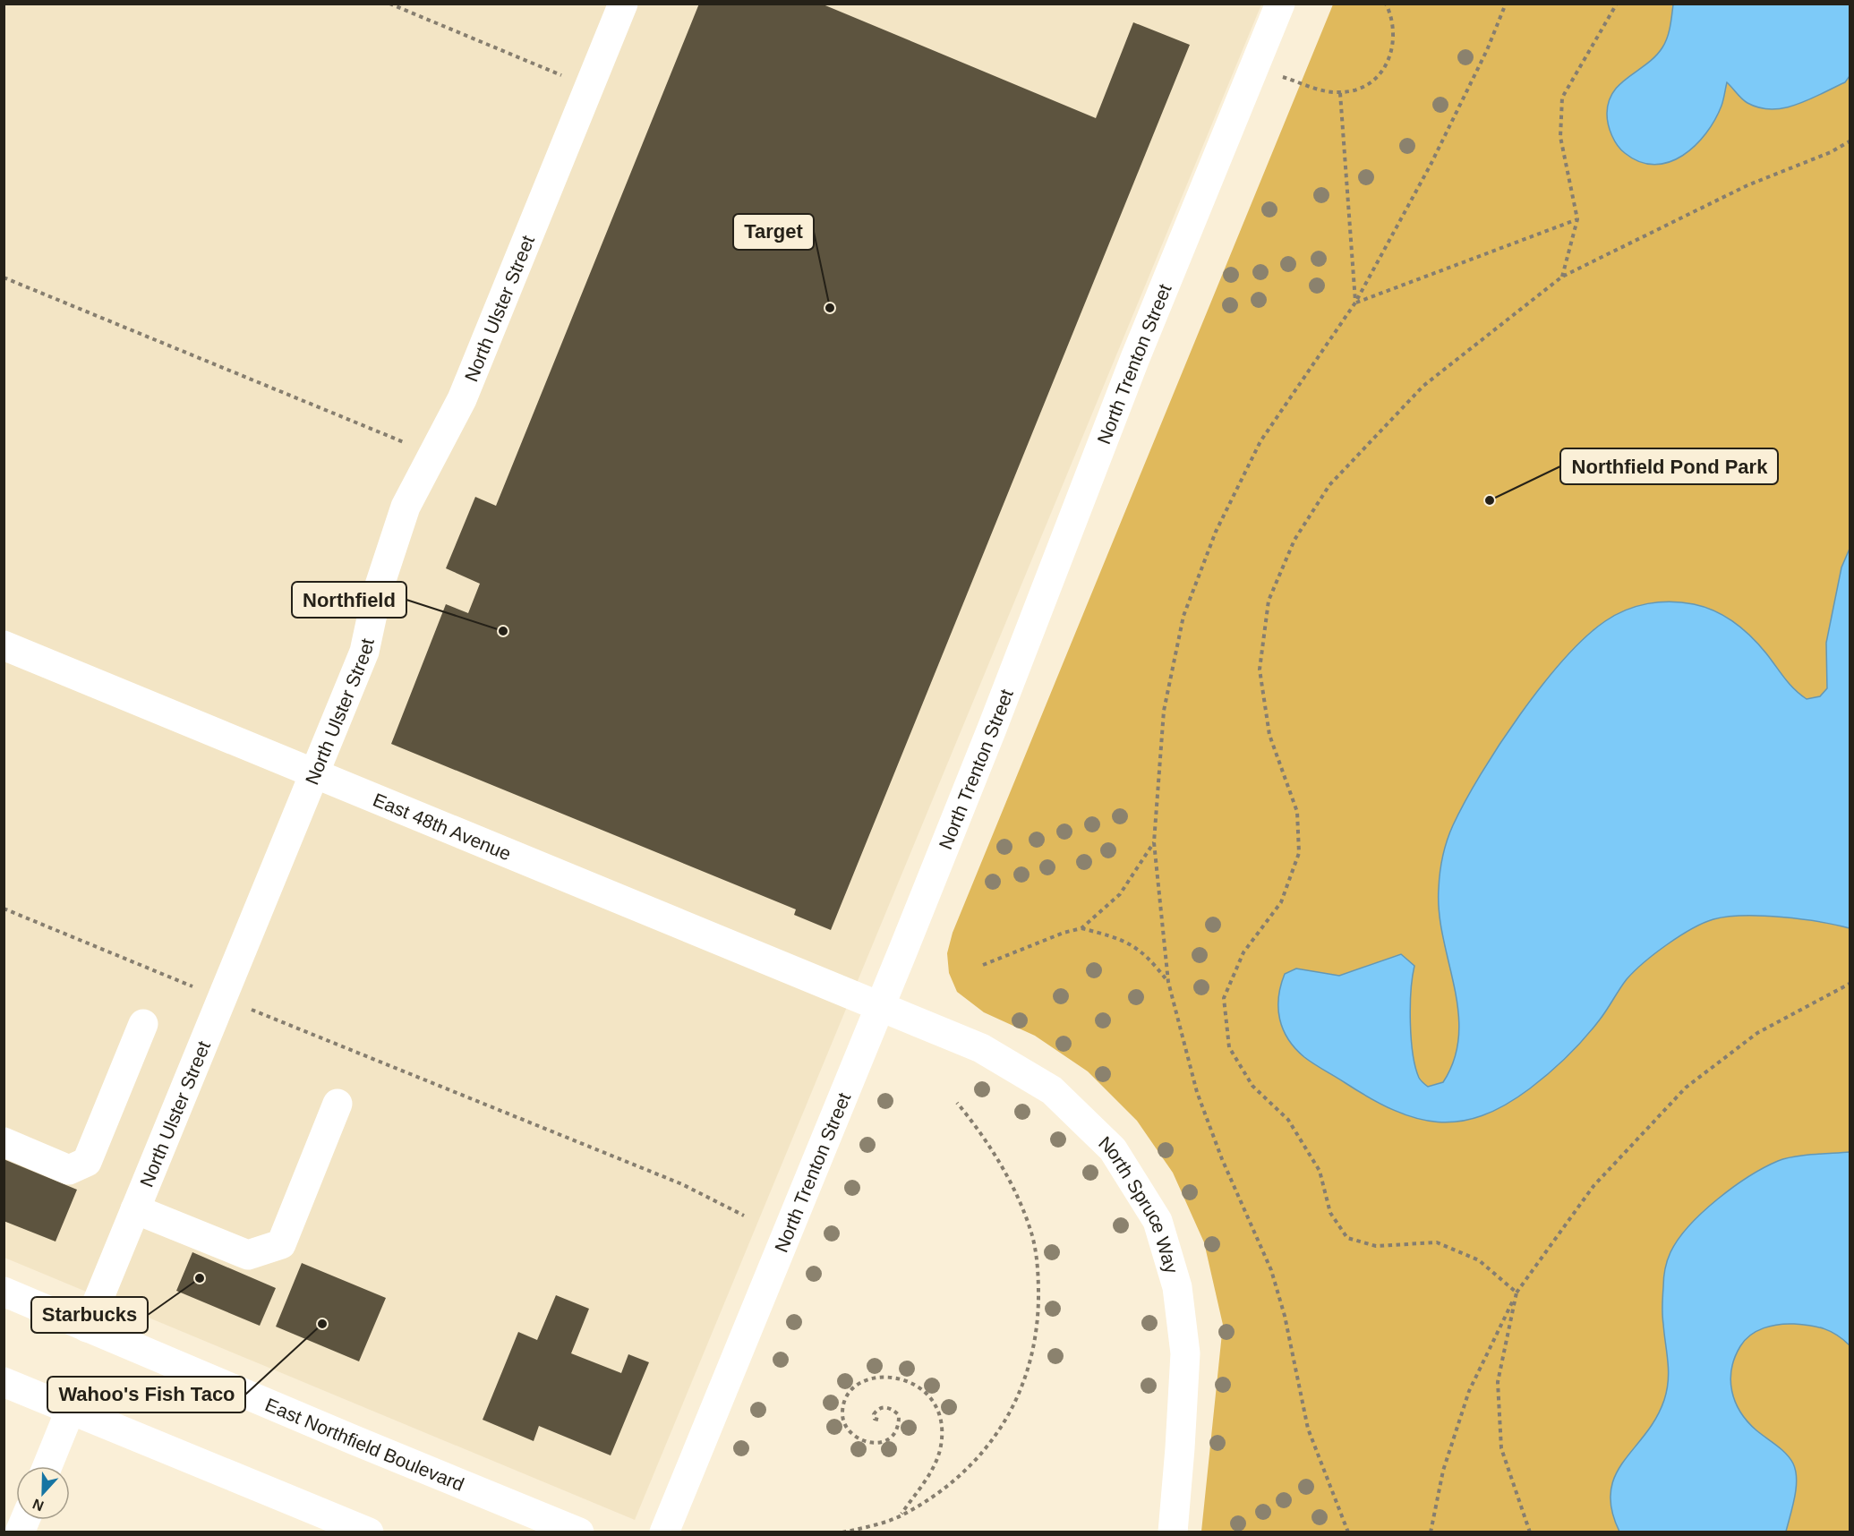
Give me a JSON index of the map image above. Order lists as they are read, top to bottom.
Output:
{
  "streets": {
    "street": [
      "North Ulster Street",
      "North Trenton Street",
      "East 48th Avenue",
      "North Spruce Way",
      "East Northfield Boulevard"
    ]
  },
  "crossings": [
    ["North Ulster Street", "East 48th Avenue"],
    ["North Ulster Street", "East Northfield Boulevard"],
    ["North Trenton Street", "East 48th Avenue"],
    ["North Trenton Street", "North Spruce Way"],
    ["East 48th Avenue", "North Spruce Way"]
  ],
  "places": [
    "Target",
    "Northfield Pond Park",
    "Northfield",
    "Starbucks",
    "Wahoo's Fish Taco"
  ],
  "north": "bottom"
}
